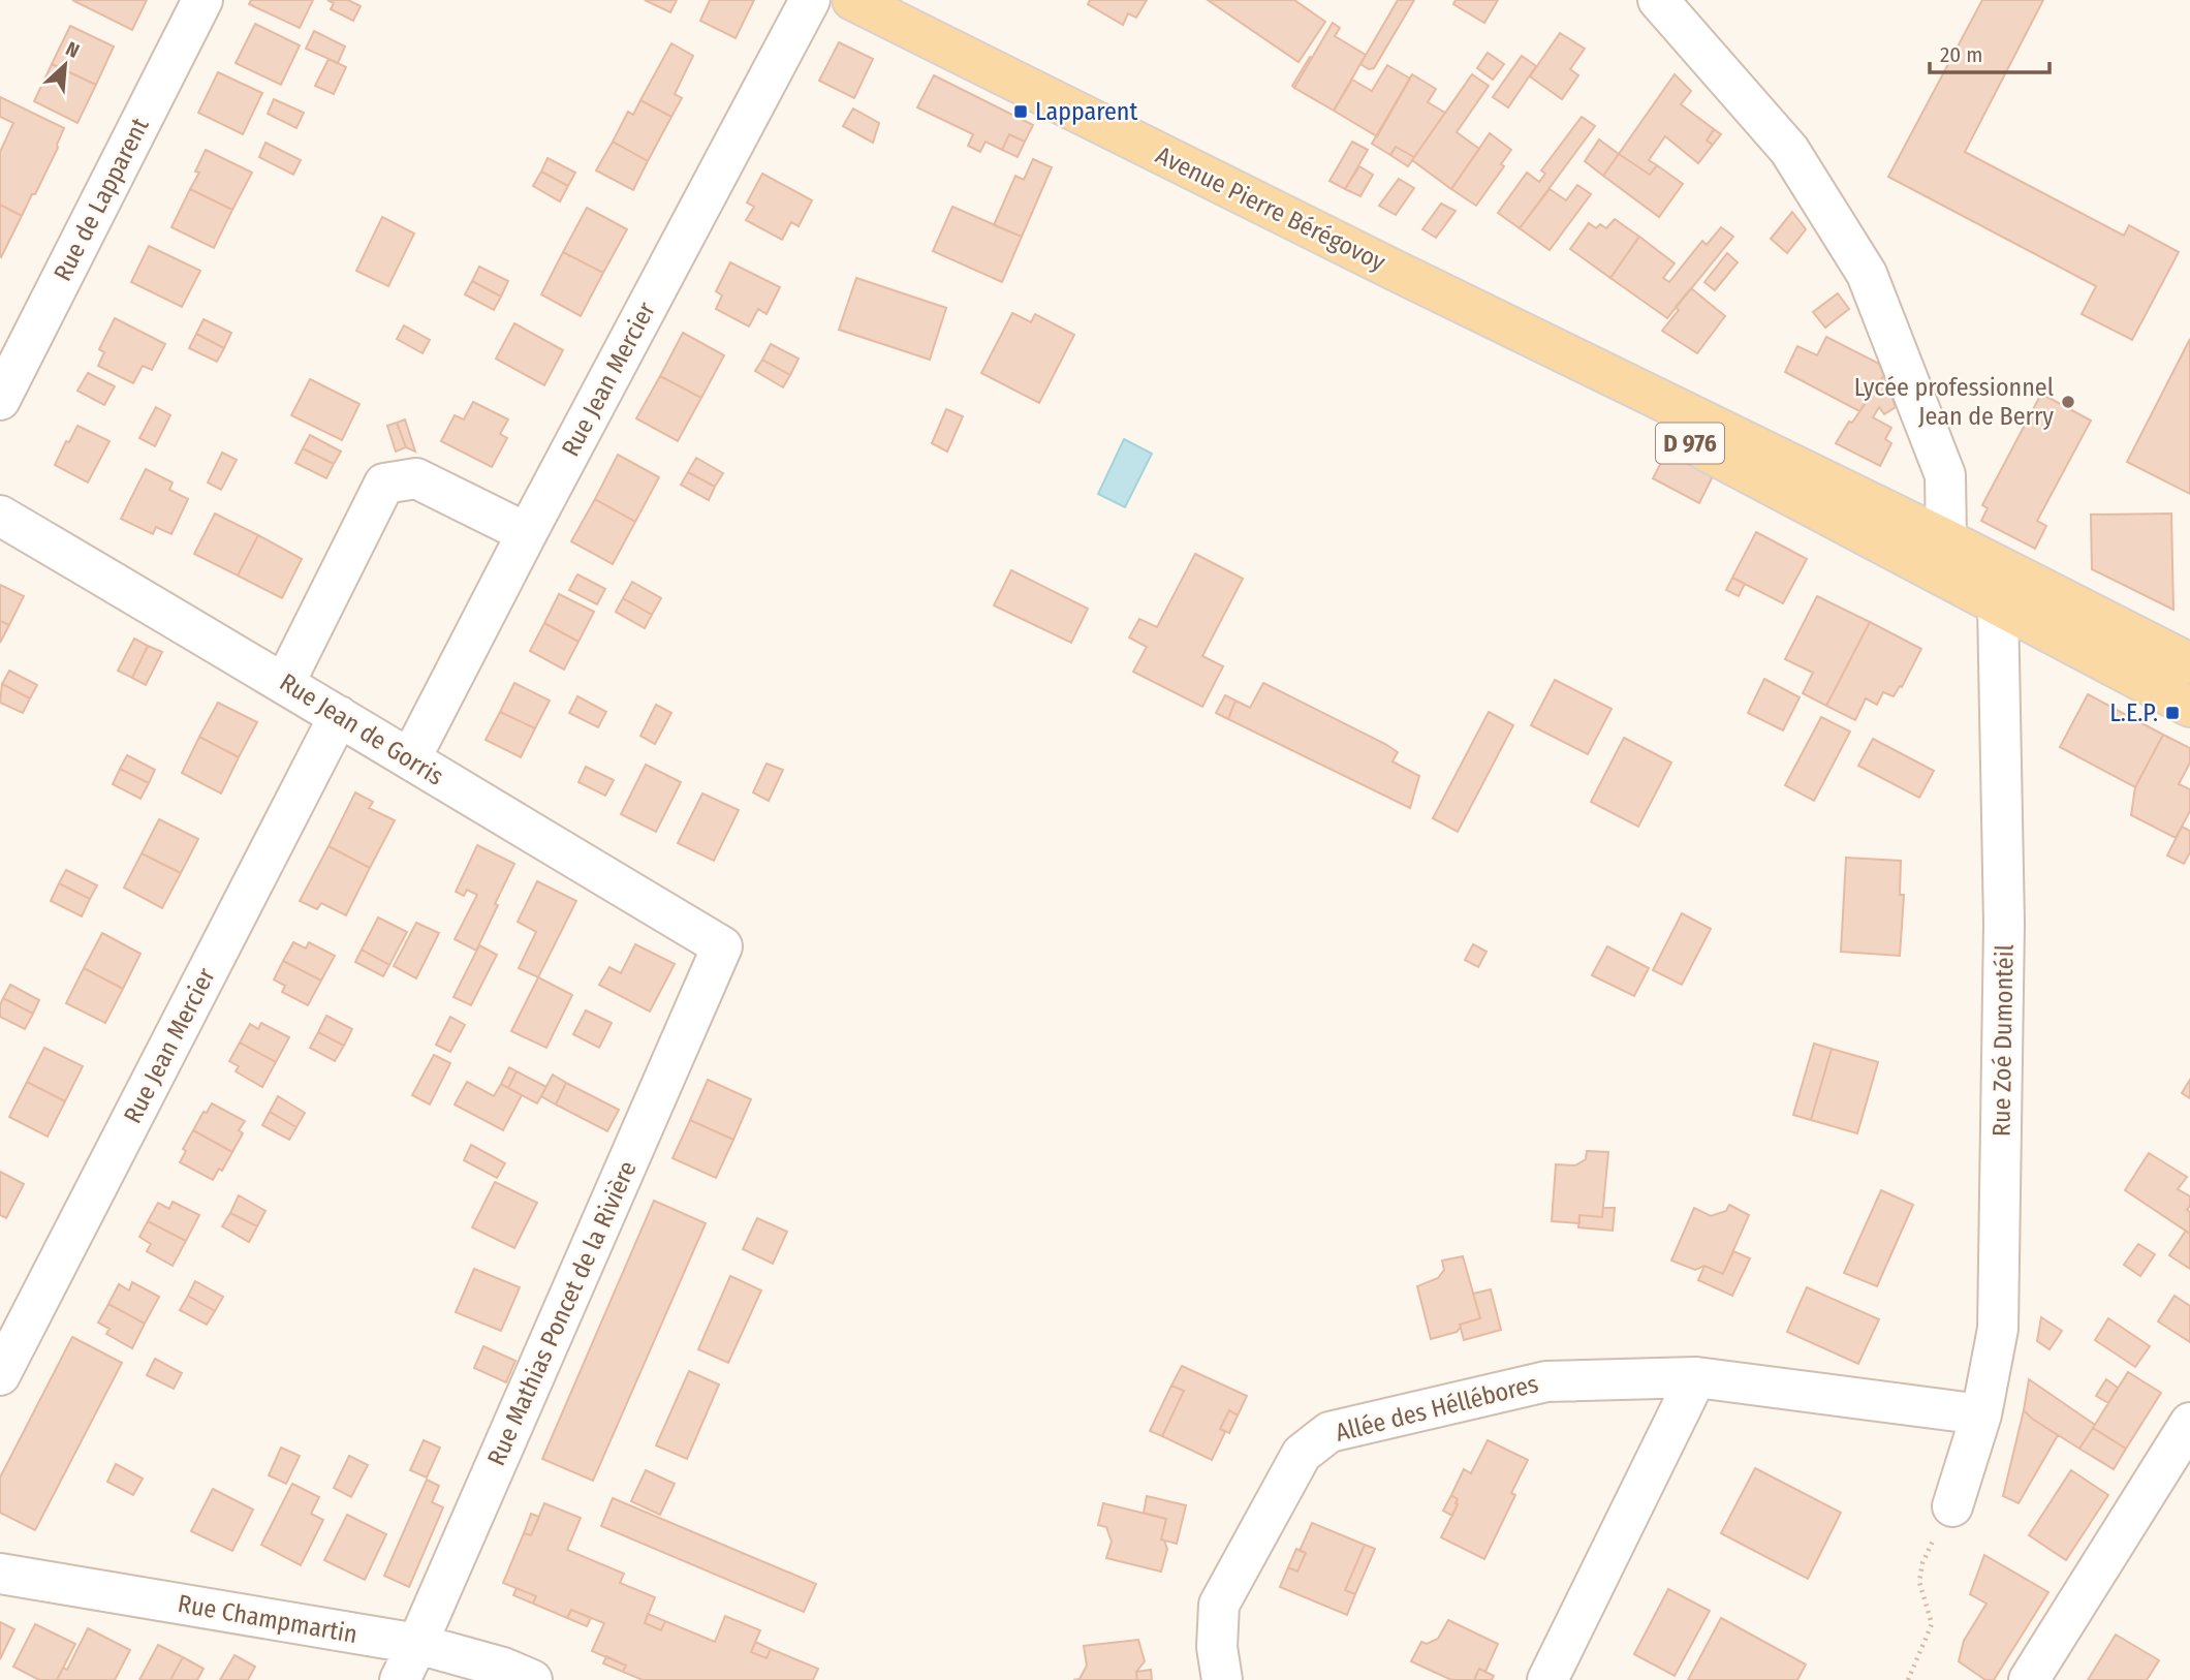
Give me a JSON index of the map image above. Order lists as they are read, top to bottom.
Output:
{
  "streets": {
    "main road": ["Avenue Pierre Bérégovoy", "D 976"],
    "street": [
      "Rue de Lapparent",
      "Rue Jean Mercier",
      "Rue Jean de Gorris",
      "Rue Zoé Dumontéil",
      "Rue Mathias Poncet de la Rivière",
      "Allée des Héllébores",
      "Rue Champmartin"
    ]
  },
  "crossings": [
    ["Avenue Pierre Bérégovoy", "D 976"],
    ["Avenue Pierre Bérégovoy", "Rue Zoé Dumontéil"],
    ["Rue Jean Mercier", "Rue Jean de Gorris"],
    ["D 976", "Rue Zoé Dumontéil"],
    ["Rue Jean de Gorris", "Rue Mathias Poncet de la Rivière"],
    ["Rue Zoé Dumontéil", "Allée des Héllébores"],
    ["Rue Mathias Poncet de la Rivière", "Rue Champmartin"]
  ],
  "places": {
    "transit": ["Lapparent", "L.E.P."],
    "other": ["Lycée professionnel Jean de Berry"]
  },
  "scale_bar": "20 m",
  "north": "top right"
}
